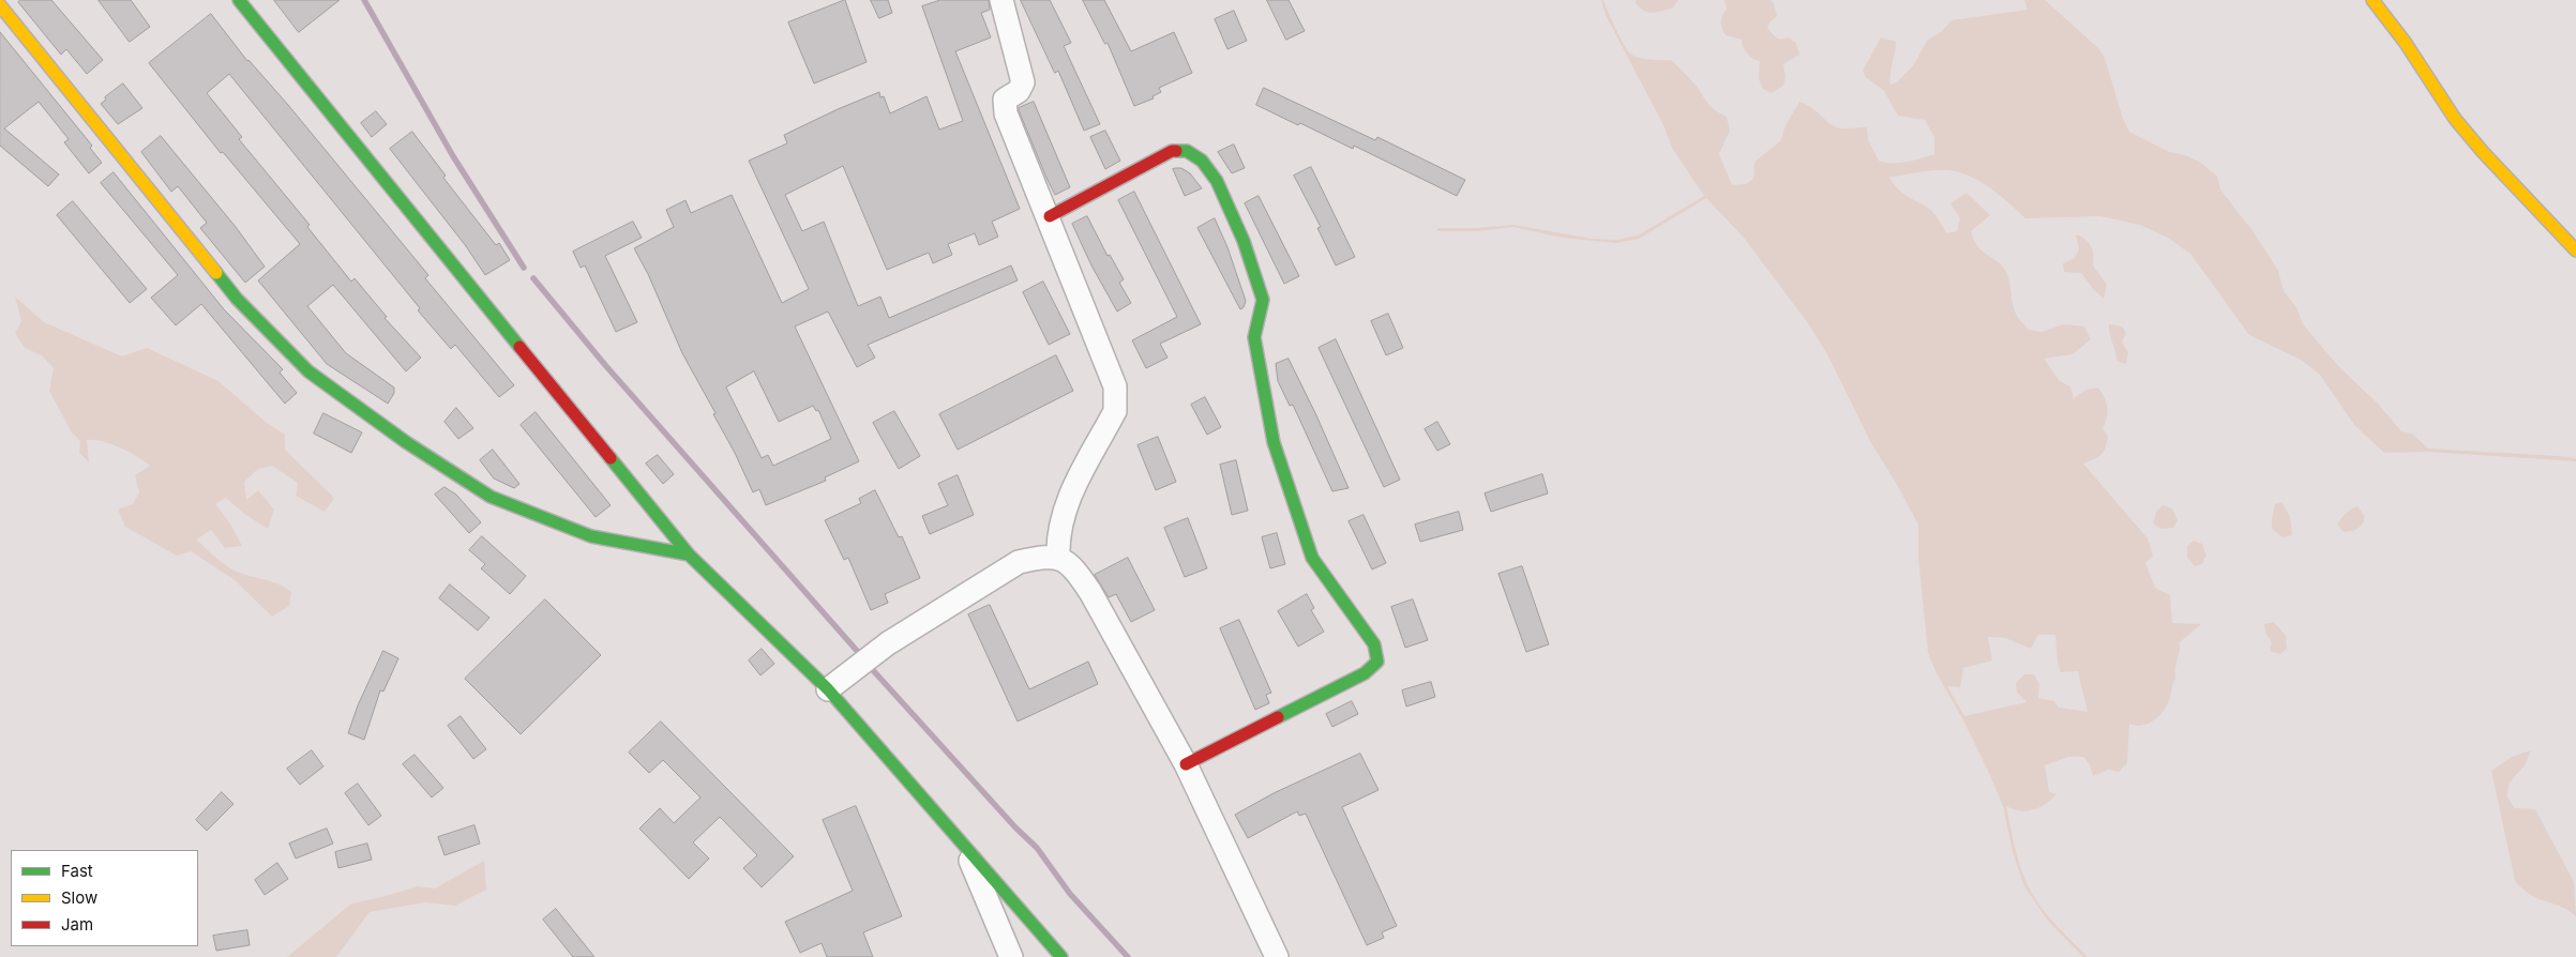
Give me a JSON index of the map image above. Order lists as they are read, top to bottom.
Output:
{
  "legend": ["Fast", "Slow", "Jam"]
}
